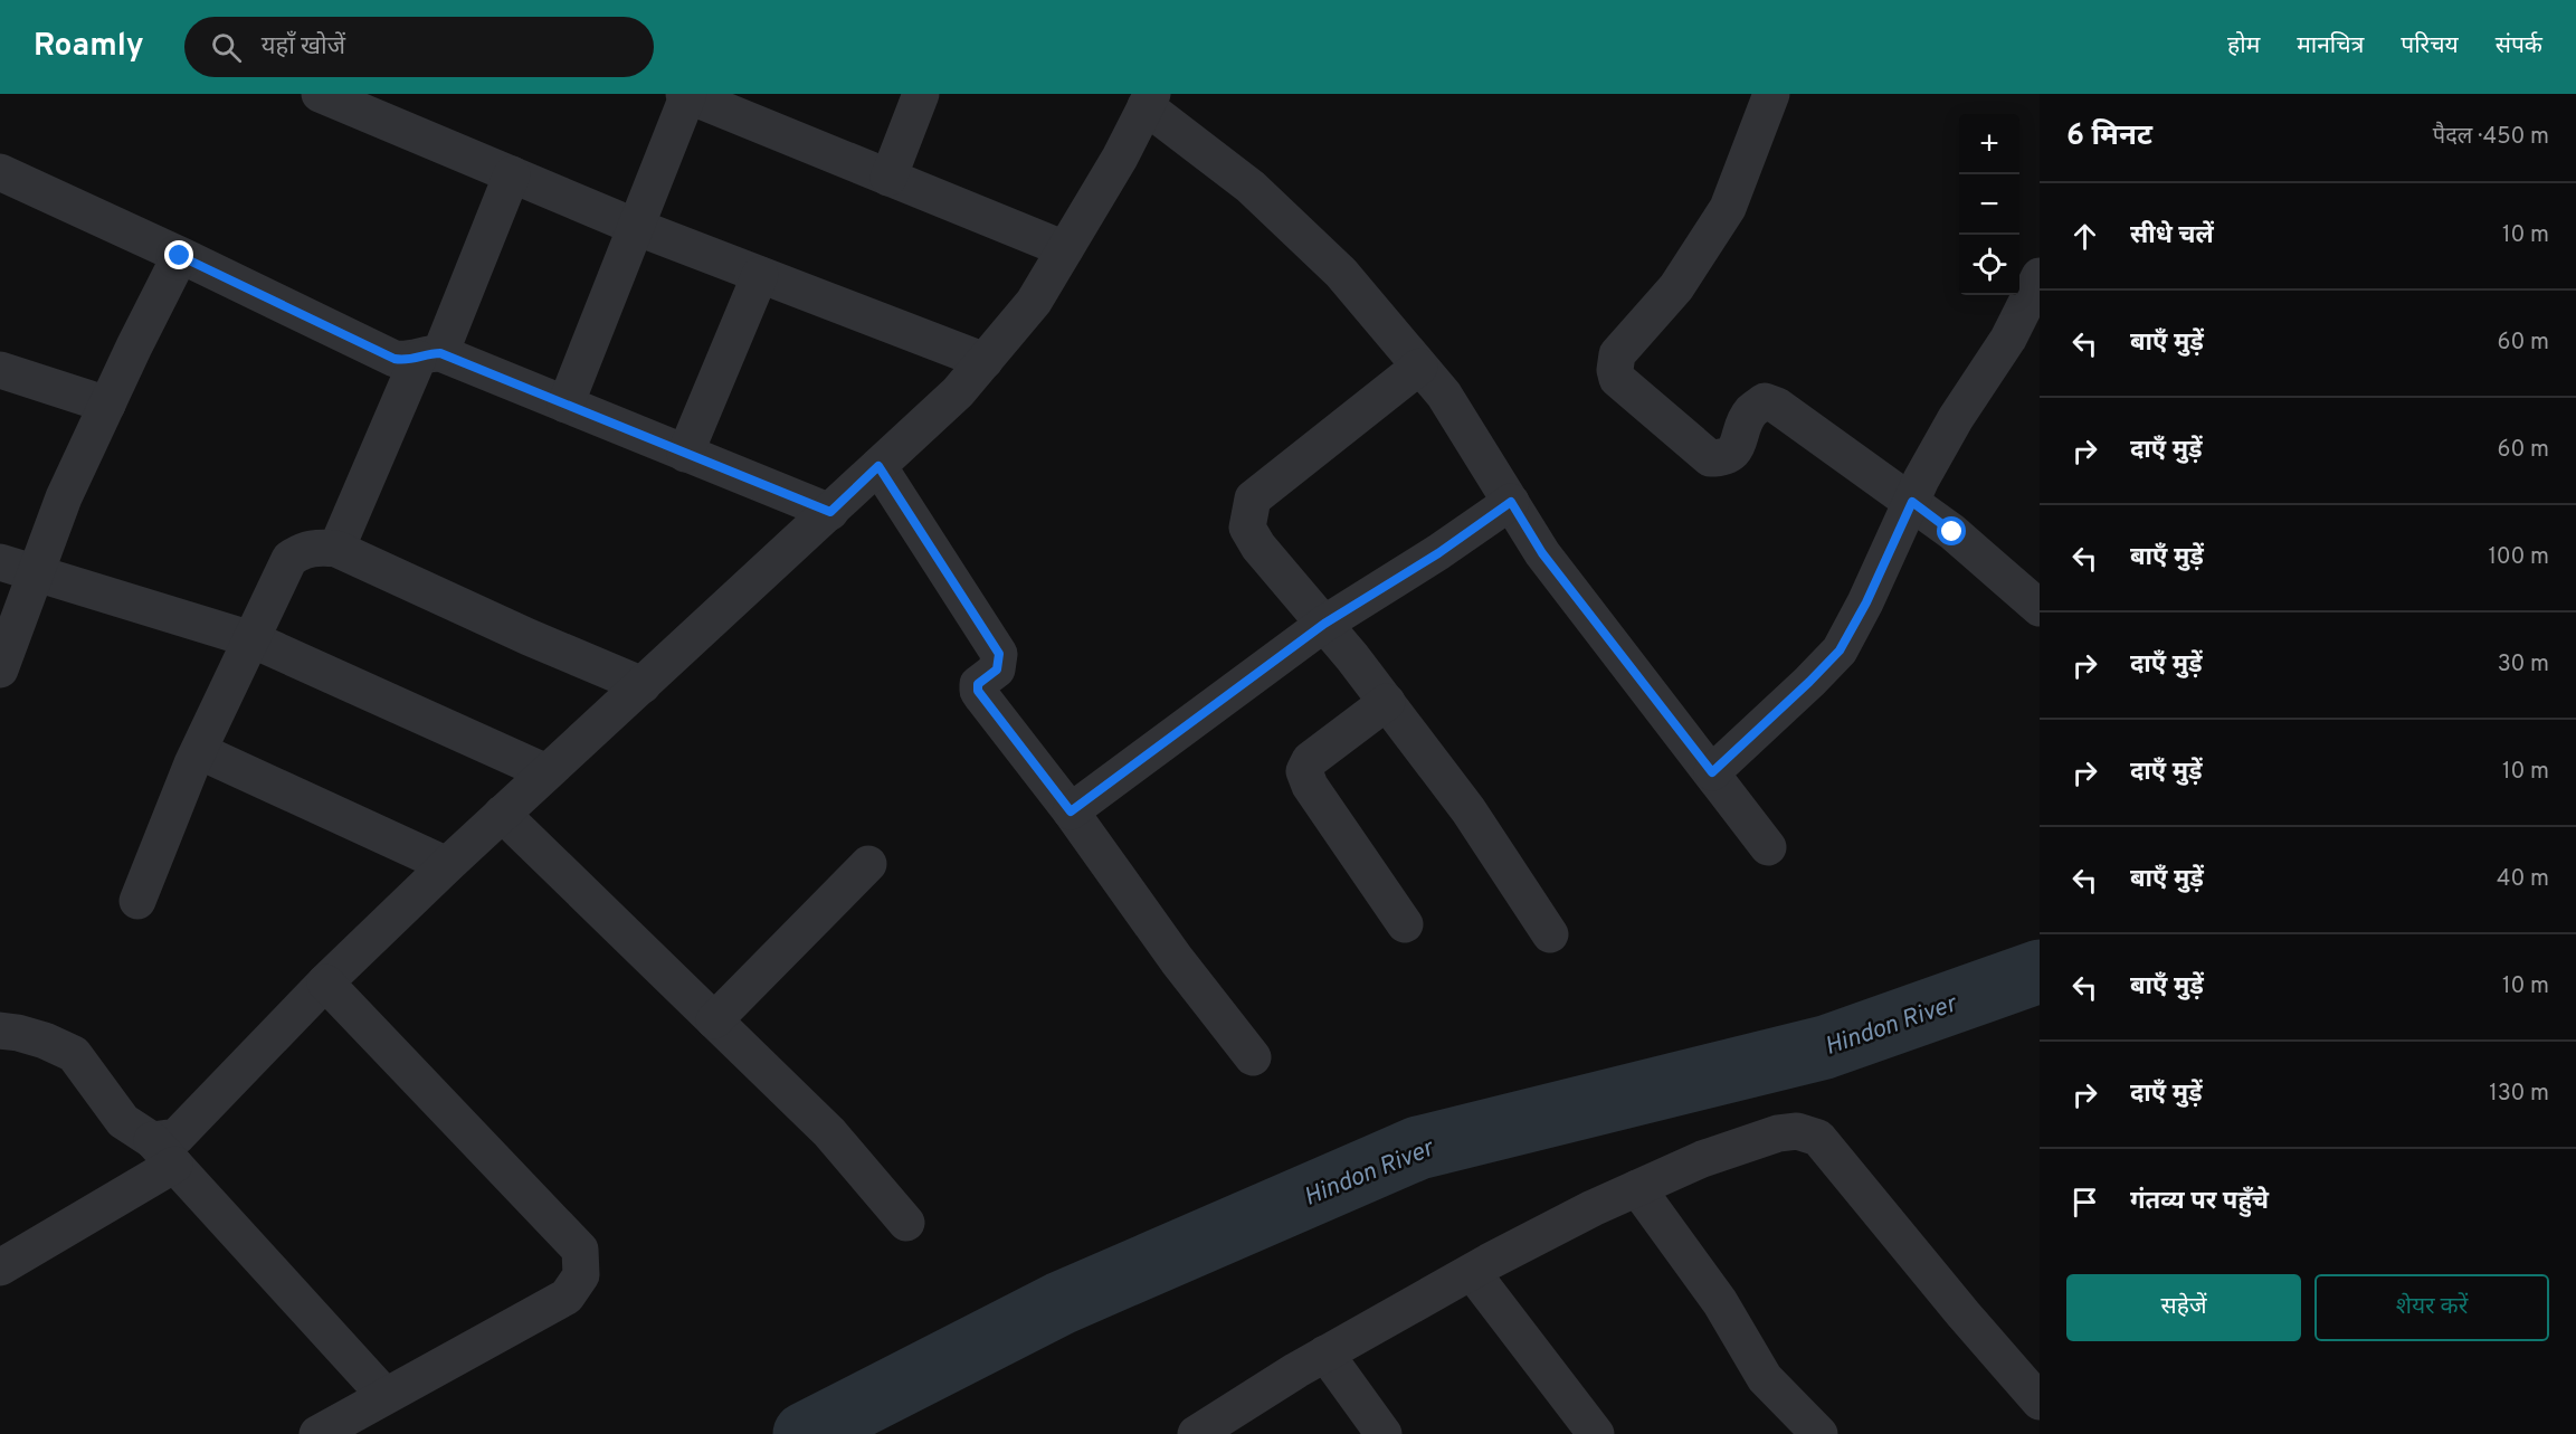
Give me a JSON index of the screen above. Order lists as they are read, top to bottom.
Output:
{
  "water": ["Hindon River"],
  "page": {
    "header": "Roamly",
    "search": "यहाँ खोजें",
    "nav": [
      "होम",
      "मानचित्र",
      "परिचय",
      "संपर्क"
    ],
    "heading": ["6 मिनट", "पैदल · 450 m"],
    "map_buttons": ["+", "−"],
    "list": [
      ["सीधे चलें", "10 m"],
      ["बाएँ मुड़ें", "60 m"],
      ["दाएँ मुड़ें", "60 m"],
      ["बाएँ मुड़ें", "100 m"],
      ["दाएँ मुड़ें", "30 m"],
      ["दाएँ मुड़ें", "10 m"],
      ["बाएँ मुड़ें", "40 m"],
      ["बाएँ मुड़ें", "10 m"],
      ["दाएँ मुड़ें", "130 m"],
      "गंतव्य पर पहुँचे"
    ],
    "buttons": ["सहेजें", "शेयर करें"]
  }
}
